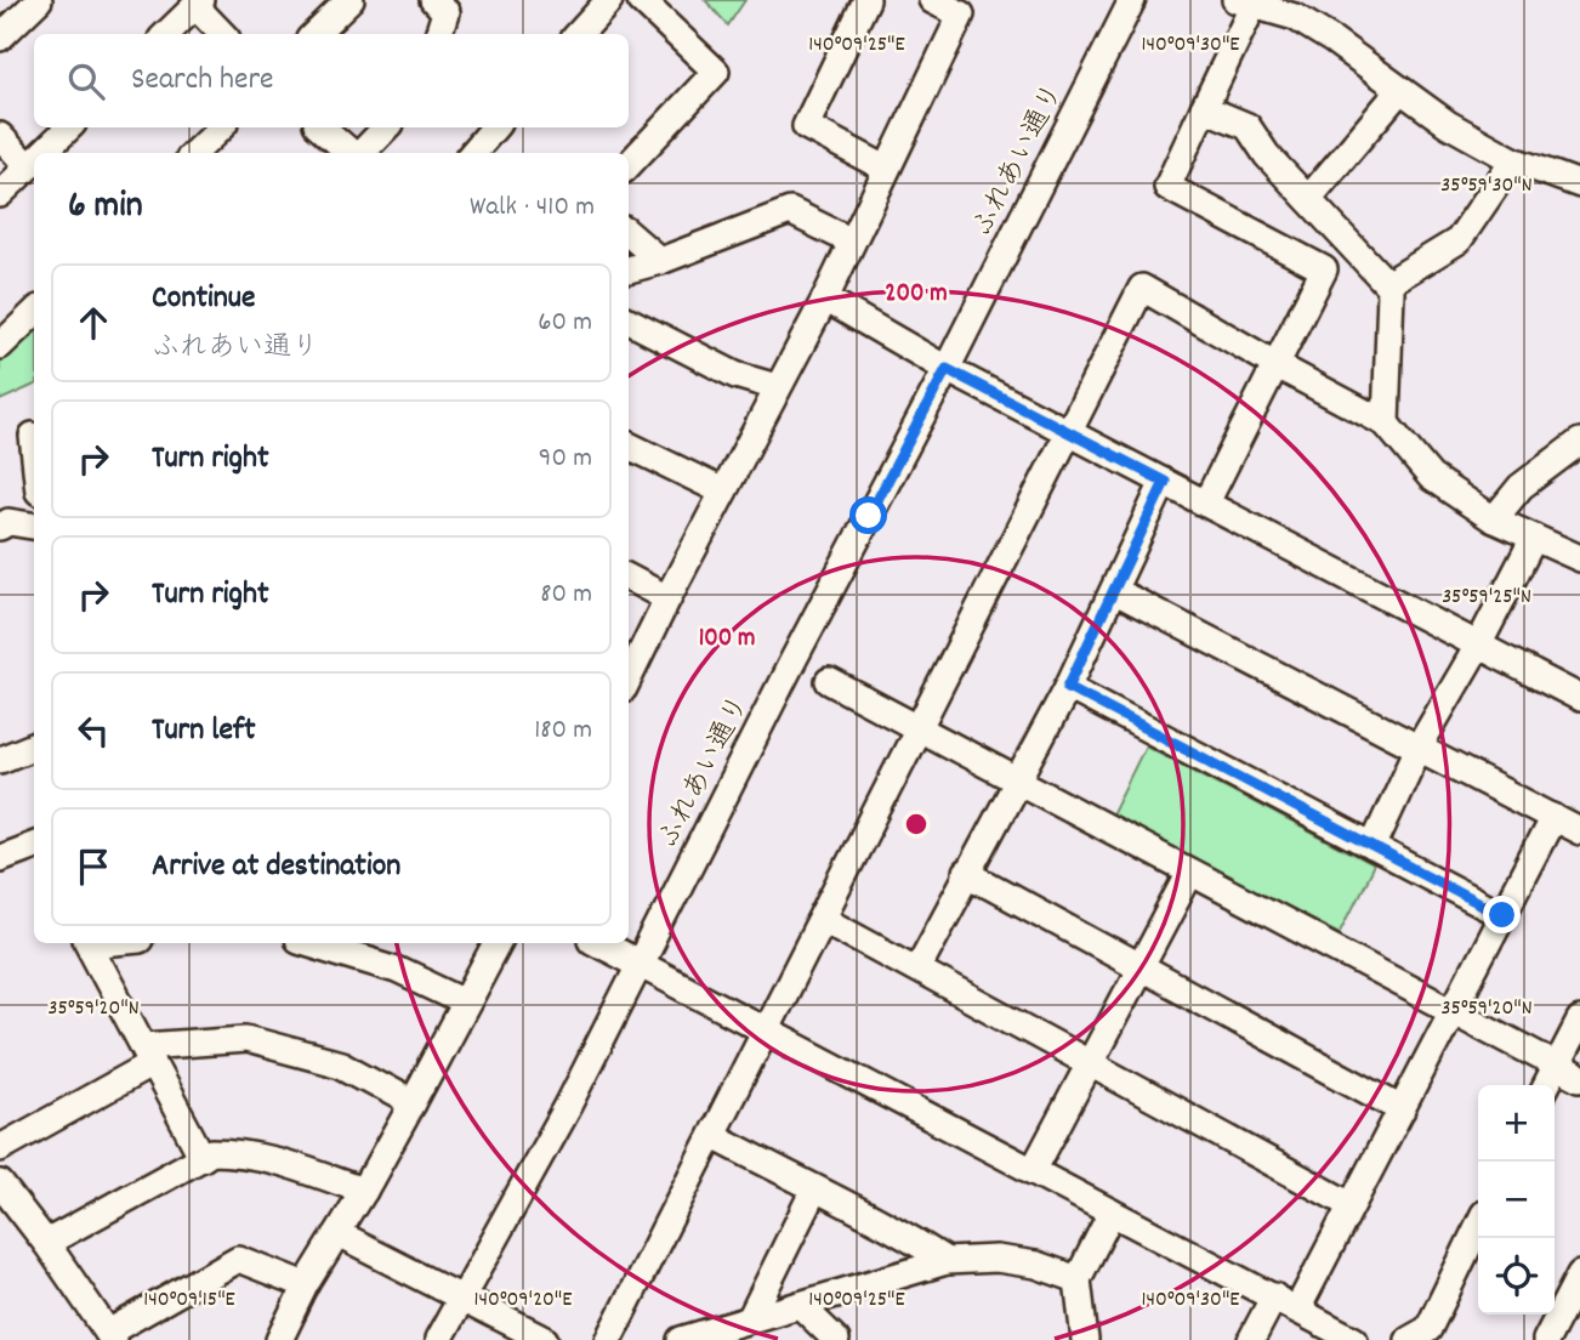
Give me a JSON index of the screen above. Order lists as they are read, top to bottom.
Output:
{
  "streets": {
    "street": ["ふれあい通り"]
  },
  "page": {
    "search": "Search here",
    "heading": ["6 min", "Walk · 410 m"],
    "list": [
      ["Continue", "ふれあい通り", "60 m"],
      ["Turn right", "90 m"],
      ["Turn right", "80 m"],
      ["Turn left", "180 m"],
      "Arrive at destination"
    ],
    "map_buttons": ["+", "−"]
  },
  "coordinates": [
    "140°09'25\"E",
    "140°09'30\"E",
    "35°59'30\"N",
    "35°59'25\"N",
    "35°59'20\"N",
    "140°09'15\"E",
    "140°09'20\"E"
  ],
  "rings": ["200 m", "100 m"]
}
